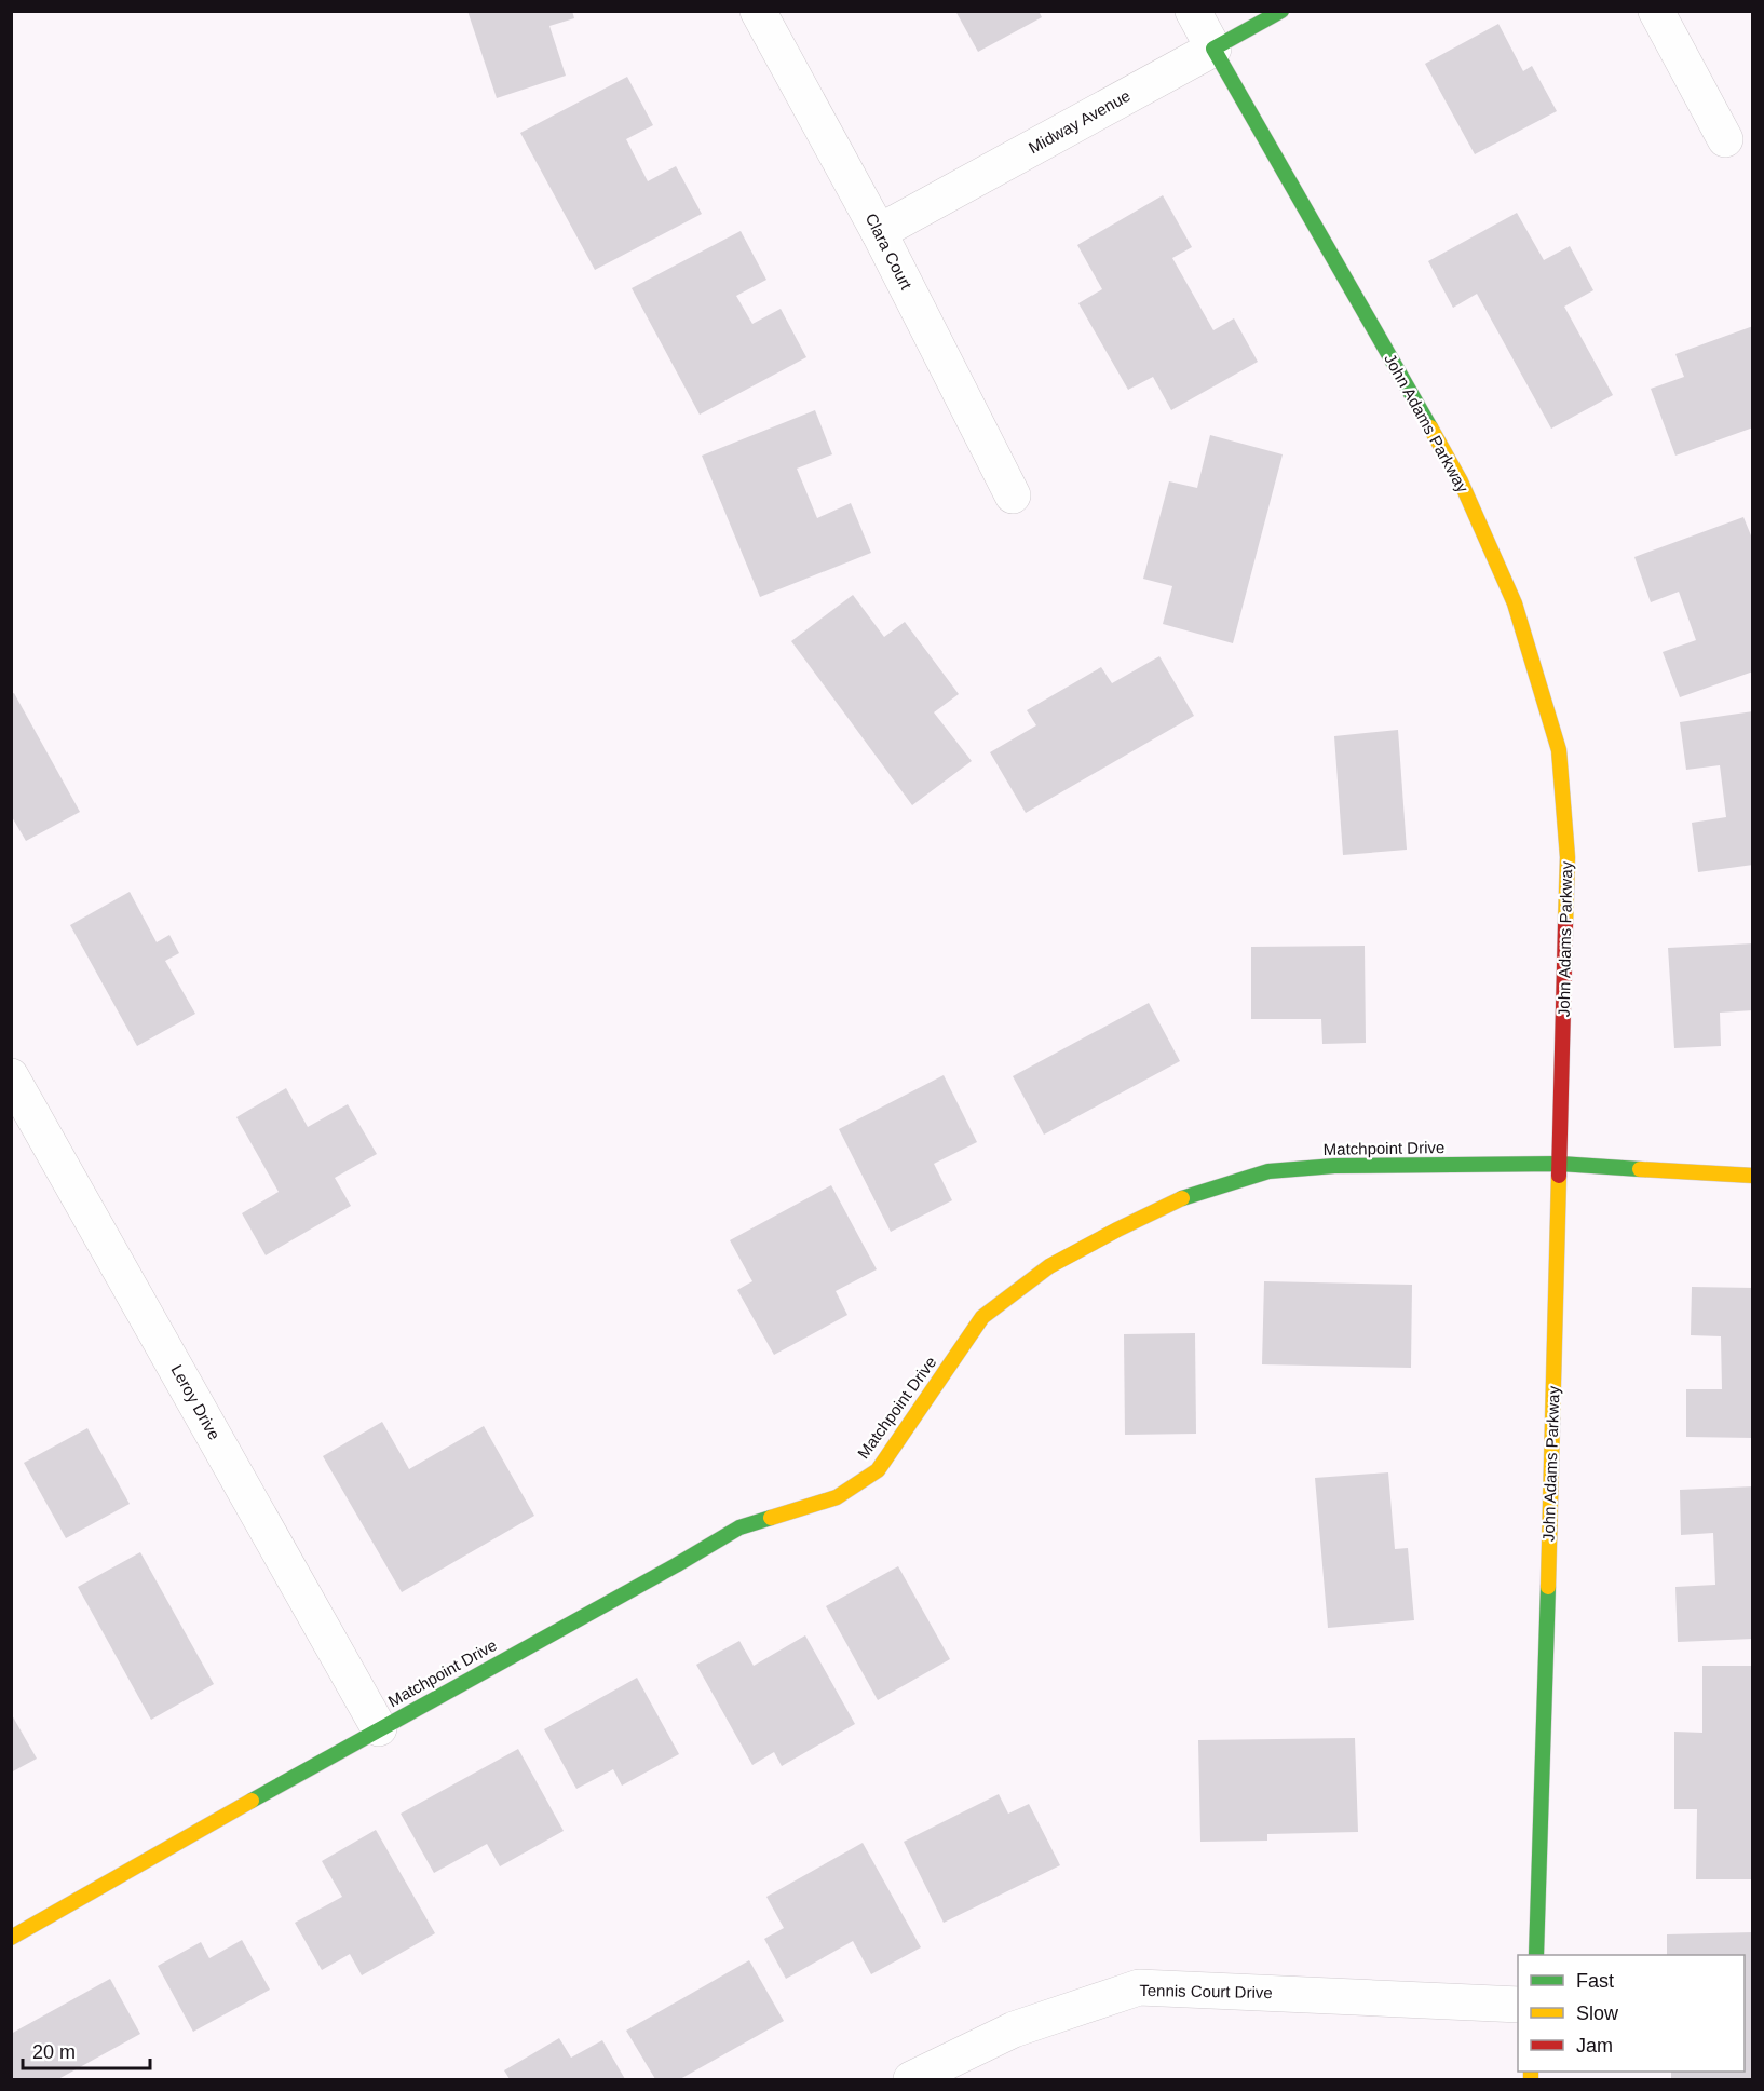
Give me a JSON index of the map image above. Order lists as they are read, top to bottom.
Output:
{
  "streets": {
    "street": [
      "Midway Avenue",
      "Clara Court",
      "John Adams Parkway",
      "Matchpoint Drive",
      "Leroy Drive",
      "Tennis Court Drive"
    ]
  },
  "crossings": [
    ["Midway Avenue", "Clara Court"],
    ["Midway Avenue", "John Adams Parkway"],
    ["John Adams Parkway", "Matchpoint Drive"],
    ["Matchpoint Drive", "Leroy Drive"]
  ],
  "legend": ["Fast", "Slow", "Jam"],
  "scale_bar": "20 m"
}
